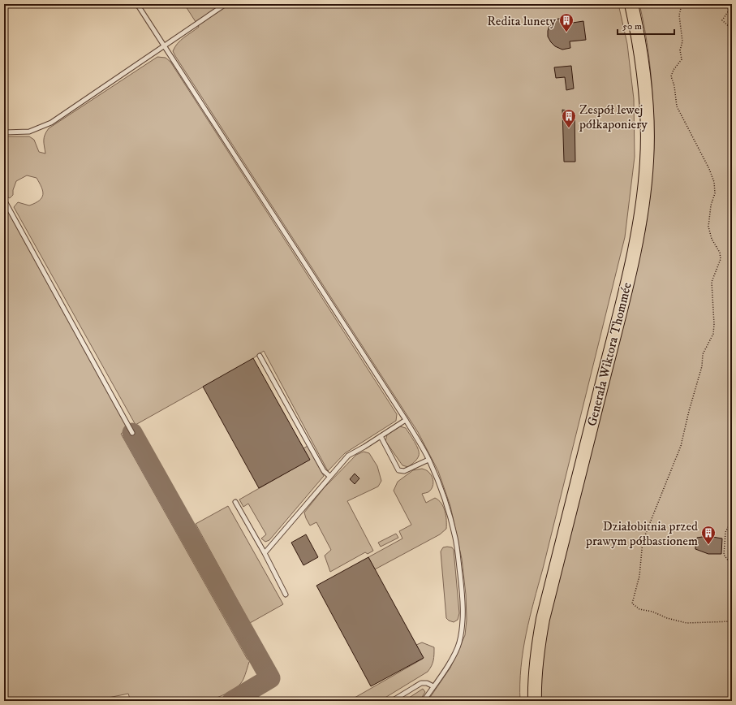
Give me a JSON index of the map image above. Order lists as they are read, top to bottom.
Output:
{
  "streets": {
    "main road": ["Generała Wiktora Thommée"]
  },
  "places": {
    "building": ["Redita lunety", "Zespół lewej półkaponiery", "Działobitnia przed prawym półbastionem"]
  },
  "scale_bar": "50 m"
}
